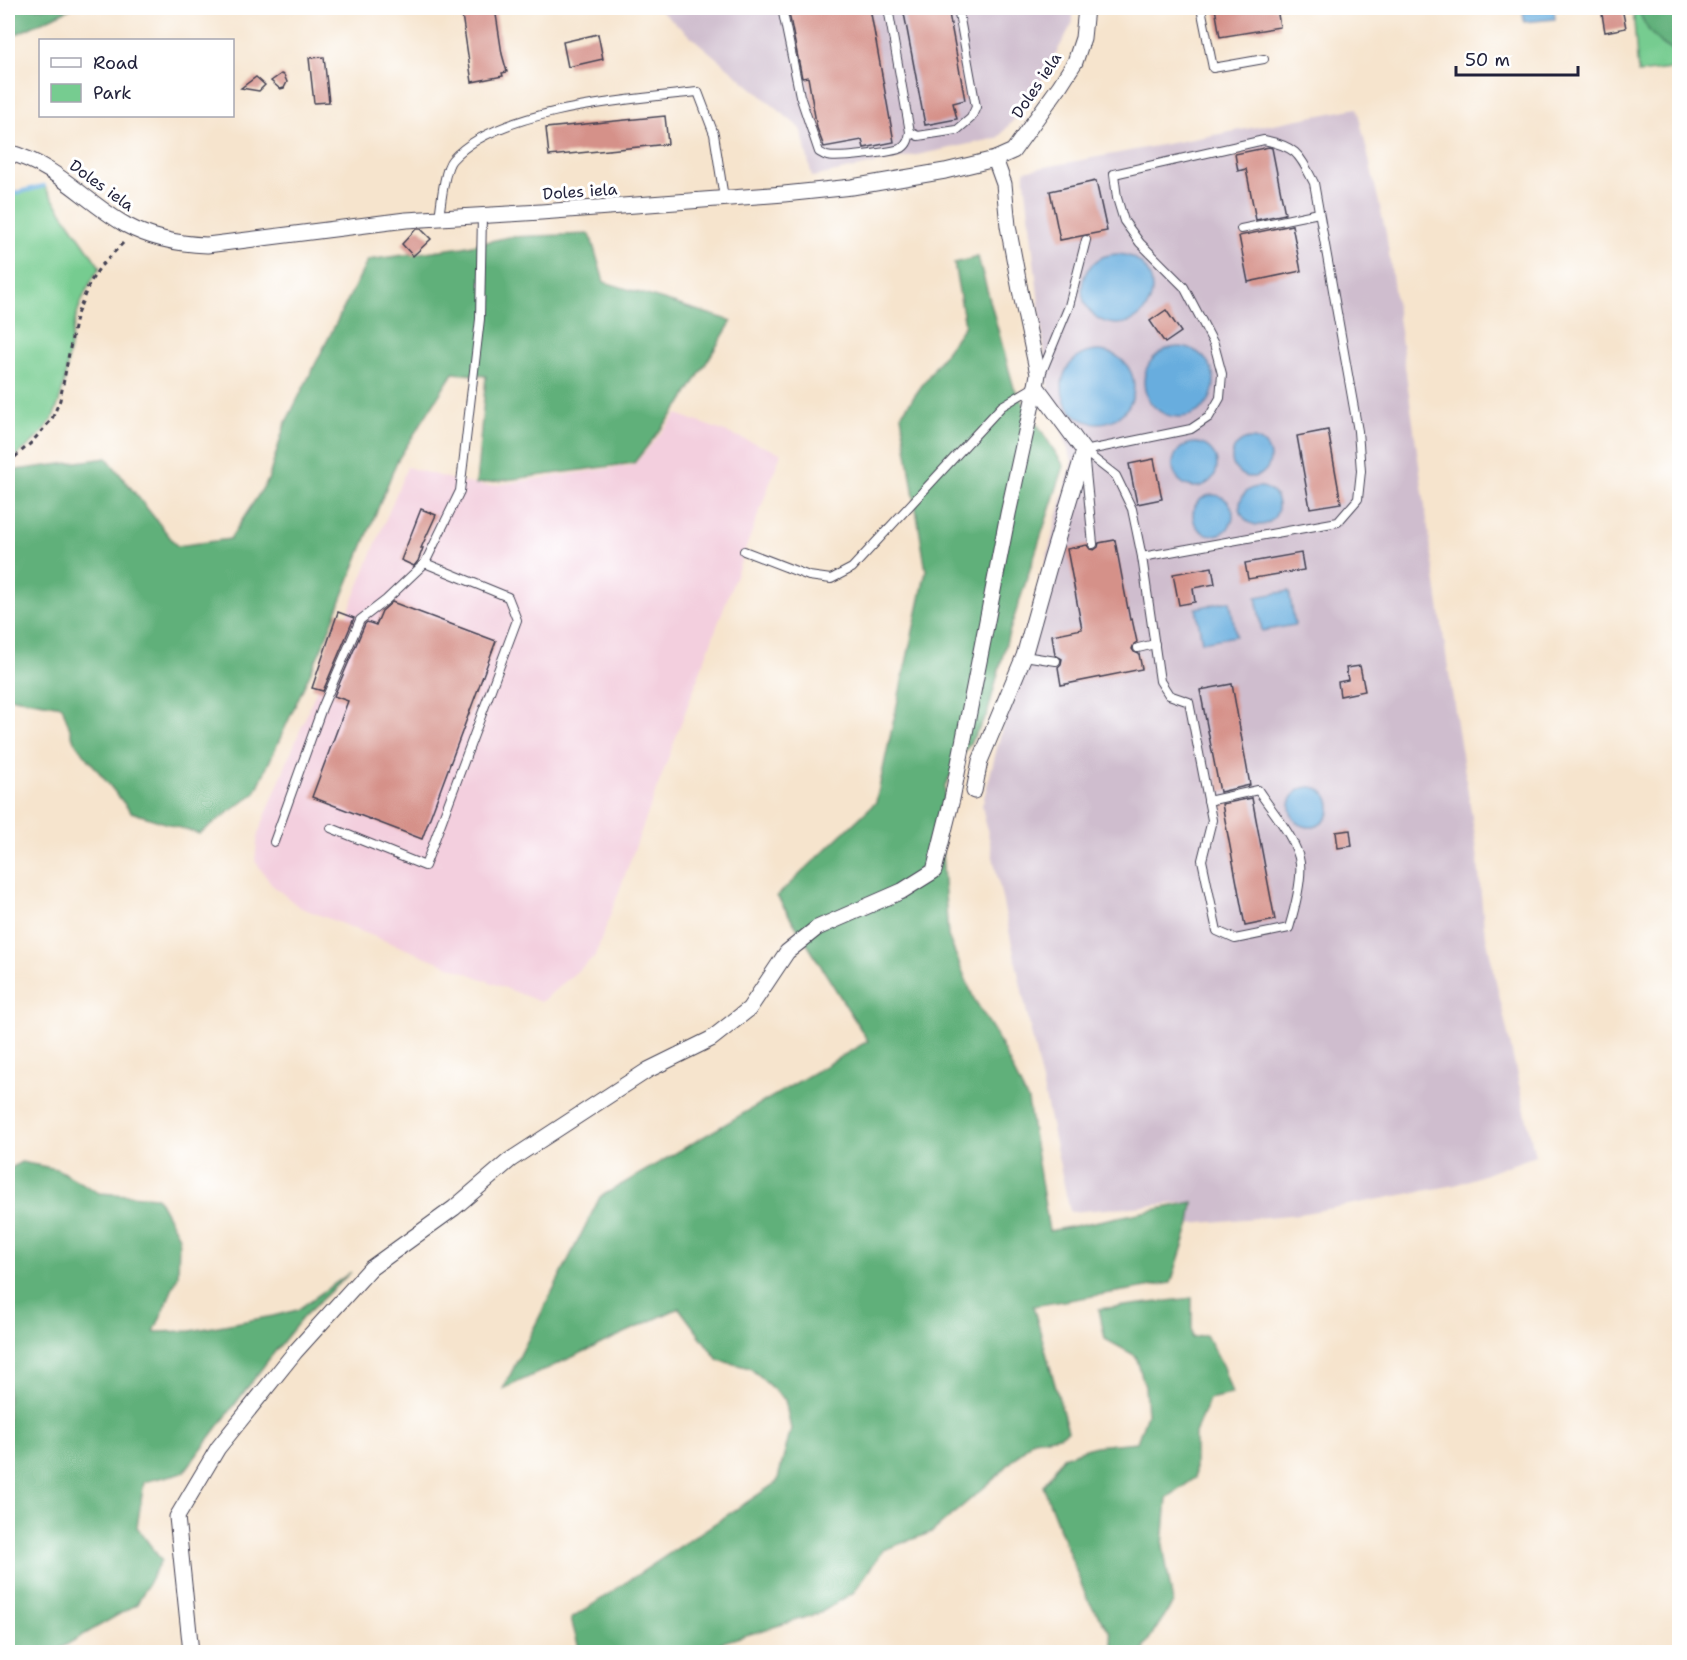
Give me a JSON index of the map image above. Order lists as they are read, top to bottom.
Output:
{
  "streets": {
    "street": ["Doles iela"]
  },
  "legend": ["Road", "Park"],
  "scale_bar": "50 m"
}
